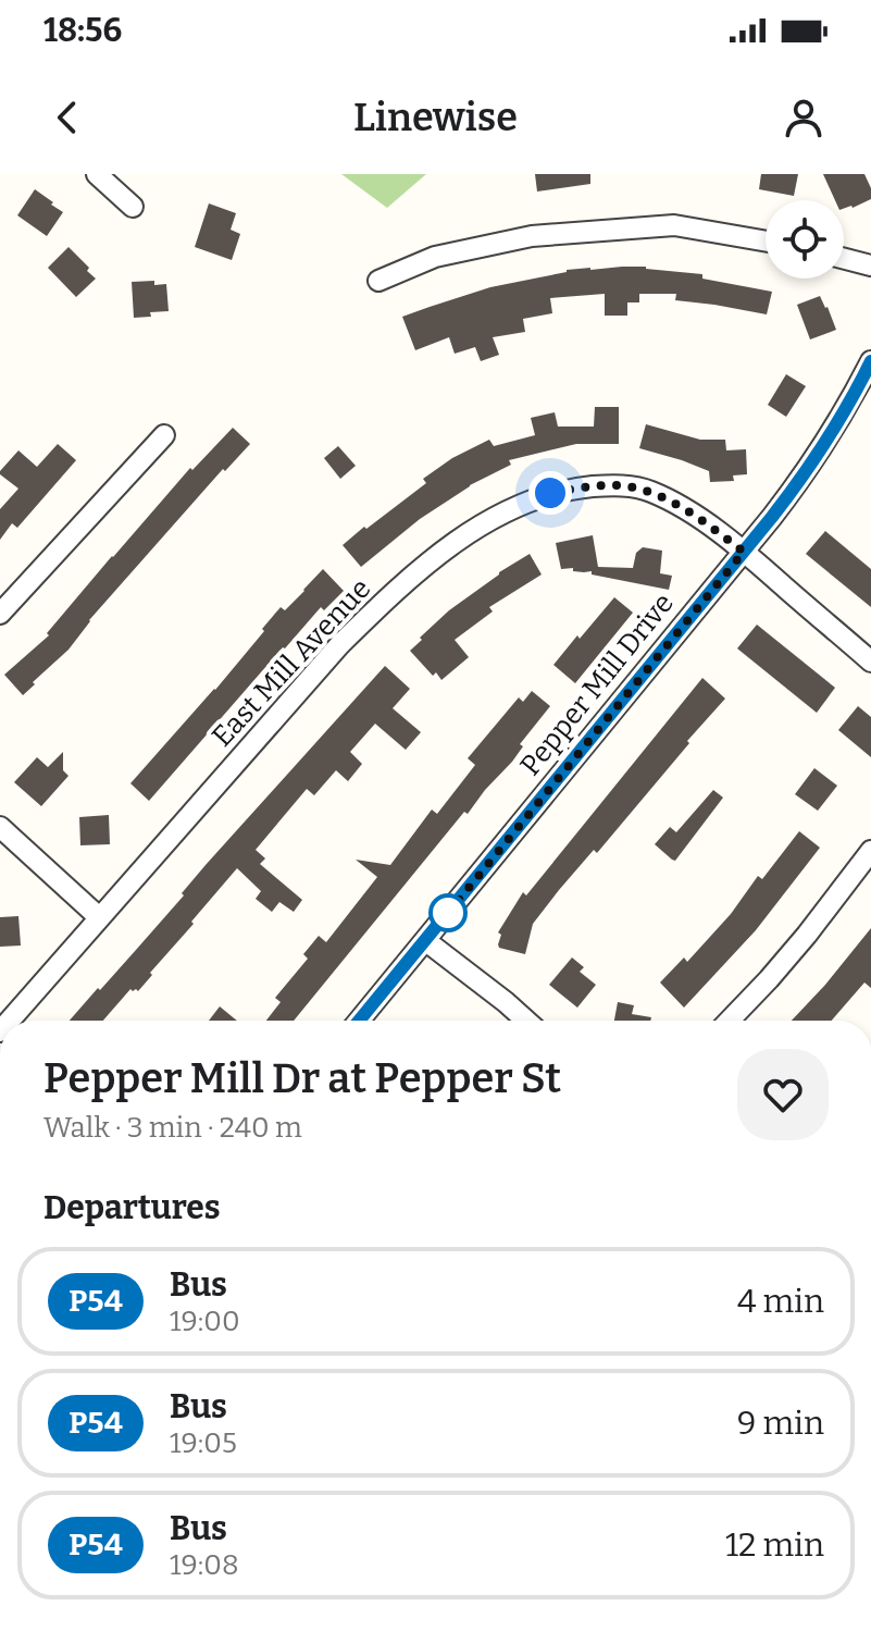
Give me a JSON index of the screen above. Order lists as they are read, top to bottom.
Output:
{
  "streets": {
    "street": ["East Mill Avenue", "Pepper Mill Drive"]
  },
  "crossings": [
    ["East Mill Avenue", "Pepper Mill Drive"]
  ],
  "lines": ["bus line P54"],
  "page": {
    "status": "18:56",
    "header": "Linewise",
    "heading": [
      ["Pepper Mill Dr at Pepper St", "Walk · 3 min · 240 m"],
      "Departures"
    ],
    "list": [
      {
        "mark": "P54",
        "name": "Bus",
        "note": "19:00",
        "value": "4 min"
      },
      {
        "mark": "P54",
        "name": "Bus",
        "note": "19:05",
        "value": "9 min"
      },
      {
        "mark": "P54",
        "name": "Bus",
        "note": "19:08",
        "value": "12 min"
      }
    ]
  }
}
